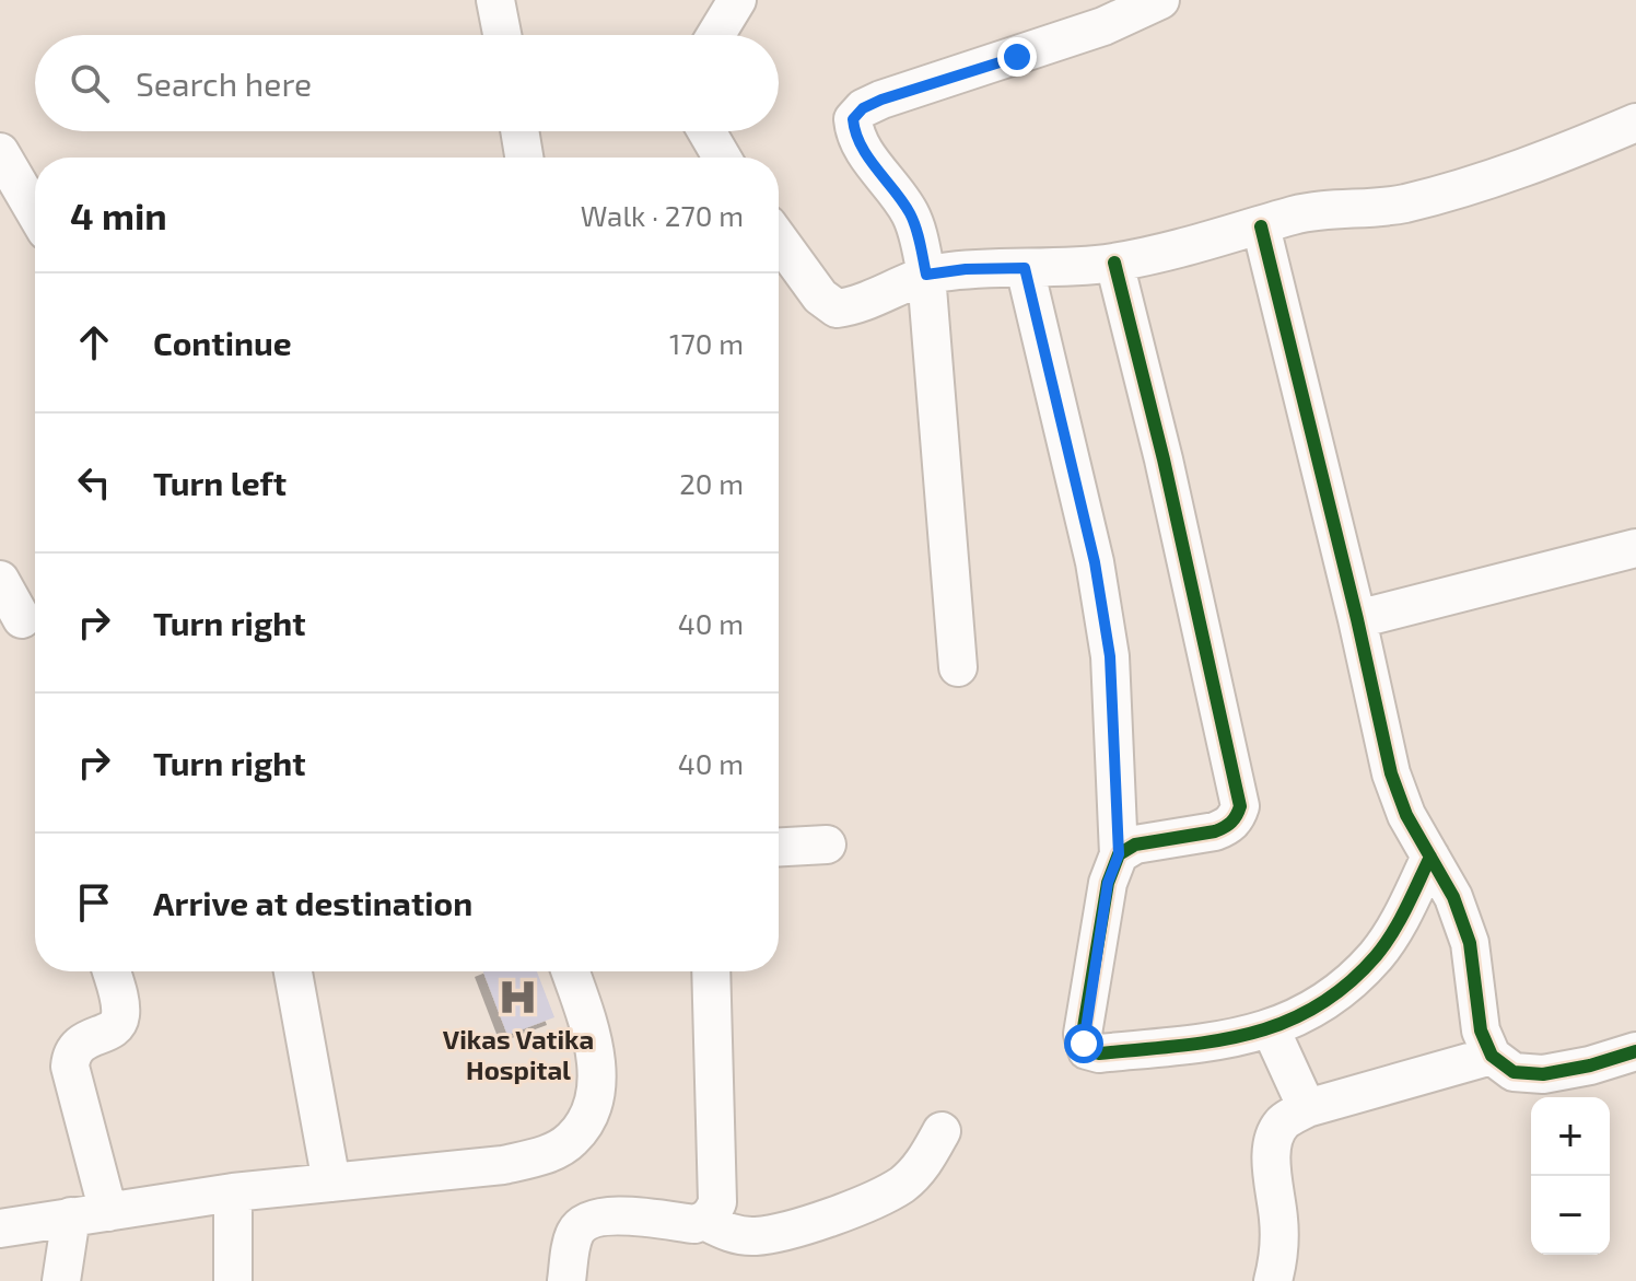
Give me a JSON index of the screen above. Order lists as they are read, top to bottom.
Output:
{
  "places": {
    "hospital": ["Vikas Vatika Hospital"]
  },
  "page": {
    "search": "Search here",
    "heading": ["4 min", "Walk · 270 m"],
    "list": [
      ["Continue", "170 m"],
      ["Turn left", "20 m"],
      ["Turn right", "40 m"],
      ["Turn right", "40 m"],
      "Arrive at destination"
    ],
    "map_buttons": ["+", "−"]
  }
}
